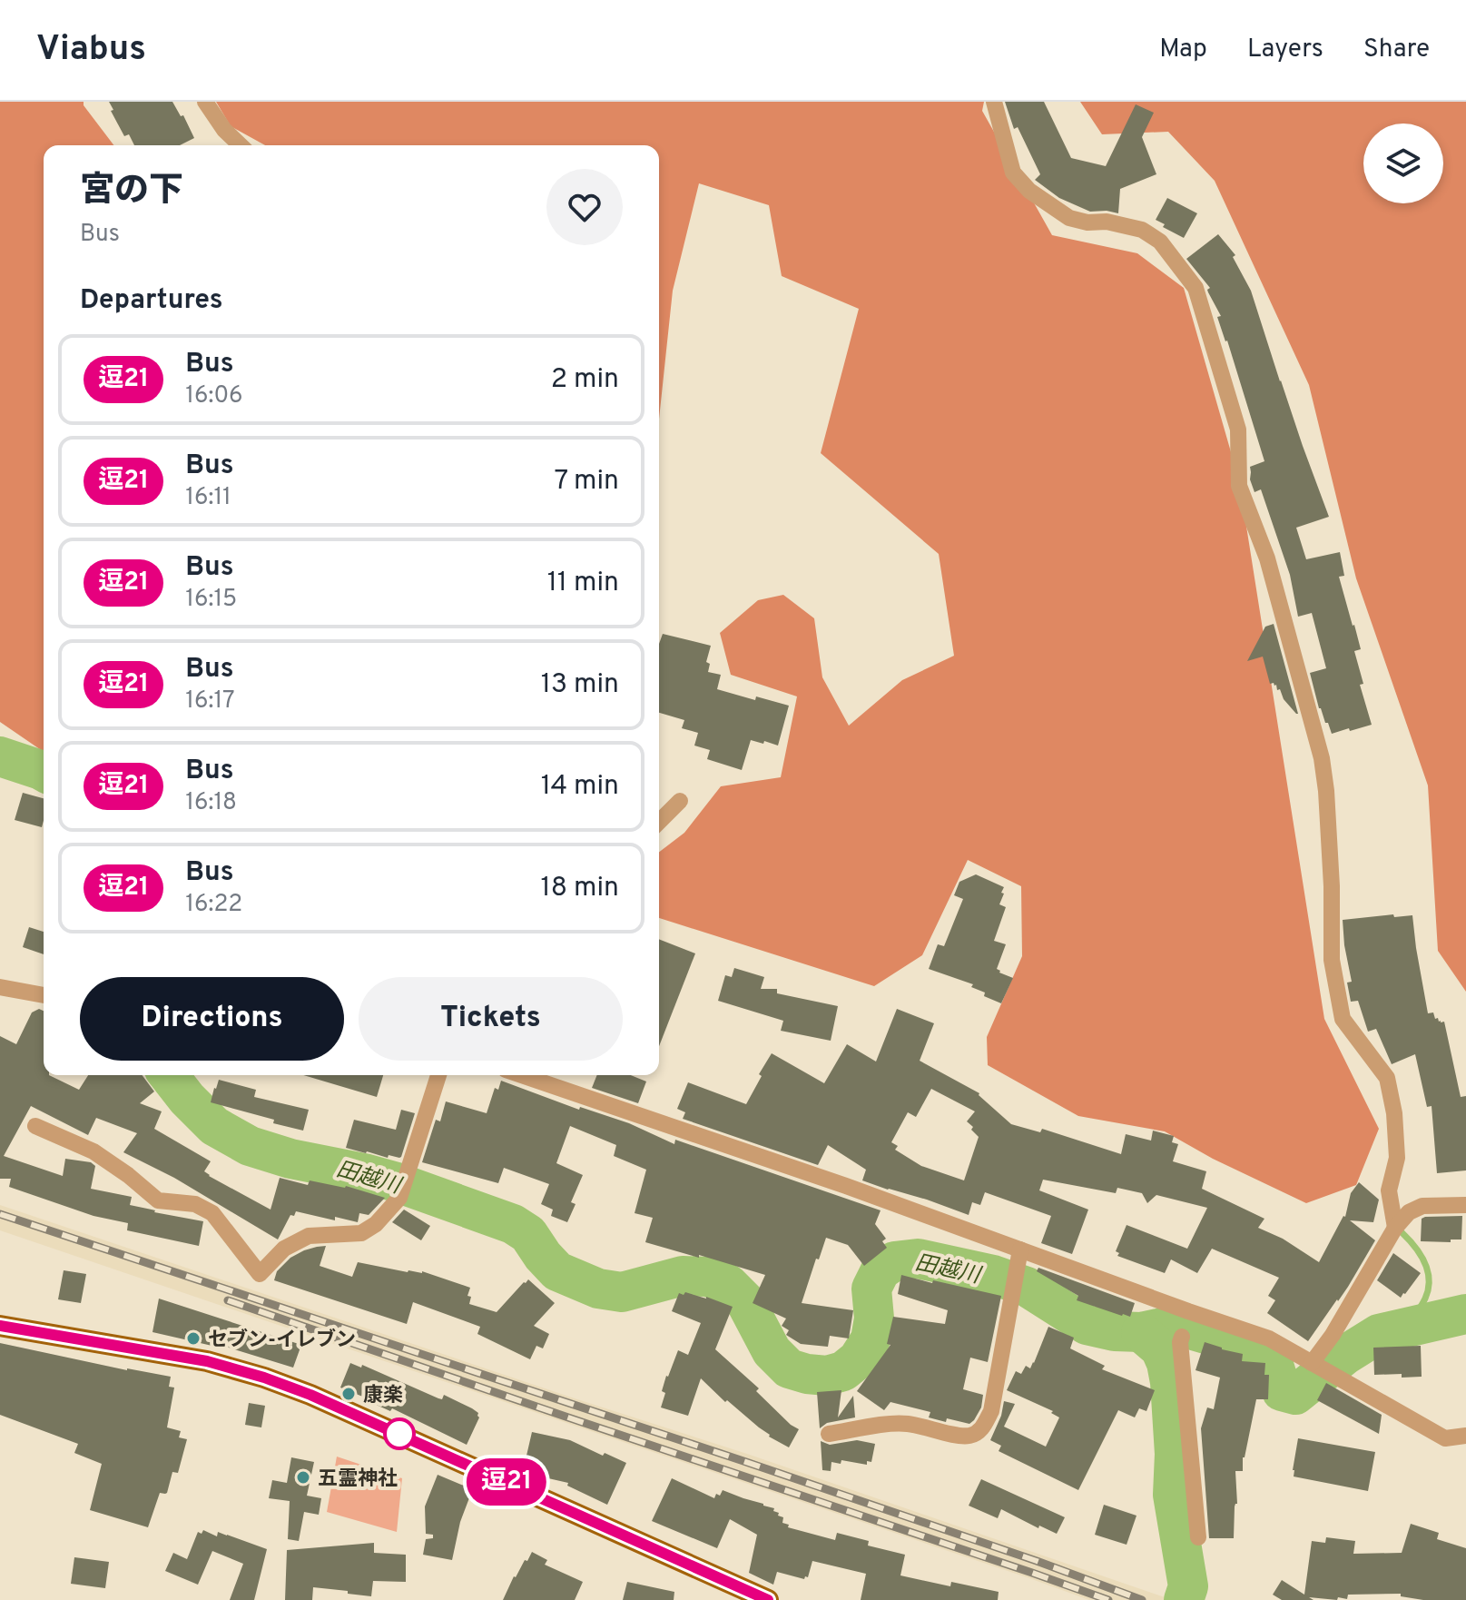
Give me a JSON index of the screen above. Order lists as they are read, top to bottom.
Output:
{
  "water": ["田越川"],
  "places": ["セブン-イレブン", "康楽", "五霊神社"],
  "lines": ["bus line 逗21"],
  "page": {
    "header": "Viabus",
    "nav": ["Map", "Layers", "Share"],
    "on_map": "逗21",
    "heading": [
      ["宮の下", "Bus"],
      "Departures"
    ],
    "list": [
      {
        "mark": "逗21",
        "name": "Bus",
        "note": "16:06",
        "value": "2 min"
      },
      {
        "mark": "逗21",
        "name": "Bus",
        "note": "16:11",
        "value": "7 min"
      },
      {
        "mark": "逗21",
        "name": "Bus",
        "note": "16:15",
        "value": "11 min"
      },
      {
        "mark": "逗21",
        "name": "Bus",
        "note": "16:17",
        "value": "13 min"
      },
      {
        "mark": "逗21",
        "name": "Bus",
        "note": "16:18",
        "value": "14 min"
      },
      {
        "mark": "逗21",
        "name": "Bus",
        "note": "16:22",
        "value": "18 min"
      }
    ],
    "buttons": ["Directions", "Tickets"]
  }
}
